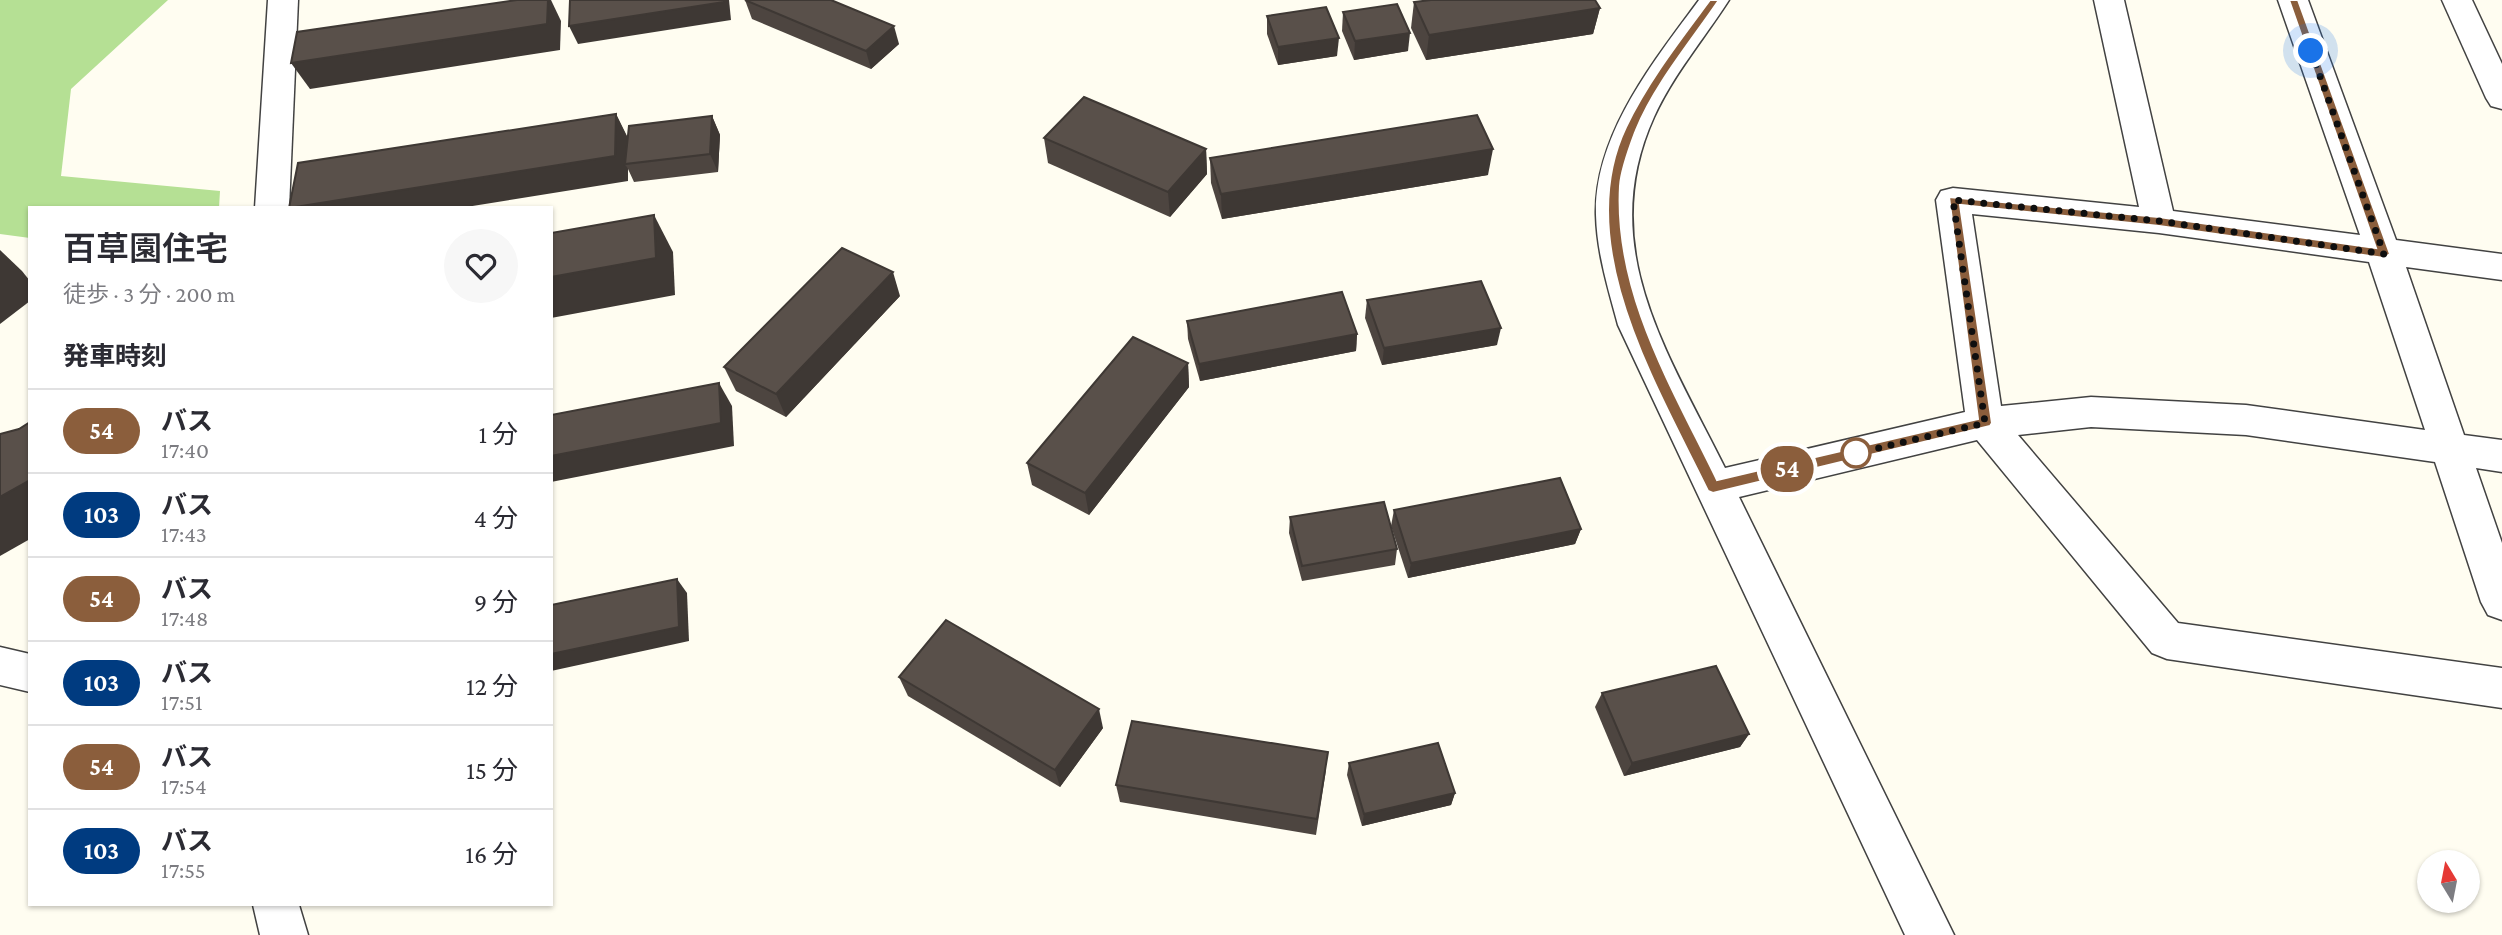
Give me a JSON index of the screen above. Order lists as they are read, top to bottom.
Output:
{
  "lines": ["bus line 54"],
  "north": "top",
  "page": {
    "on_map": "54",
    "heading": [
      ["百草園住宅", "徒歩 · 3 分 · 200 m"],
      "発車時刻"
    ],
    "list": [
      {
        "mark": "54",
        "name": "バス",
        "note": "17:40",
        "value": "1 分"
      },
      {
        "mark": "103",
        "name": "バス",
        "note": "17:43",
        "value": "4 分"
      },
      {
        "mark": "54",
        "name": "バス",
        "note": "17:48",
        "value": "9 分"
      },
      {
        "mark": "103",
        "name": "バス",
        "note": "17:51",
        "value": "12 分"
      },
      {
        "mark": "54",
        "name": "バス",
        "note": "17:54",
        "value": "15 分"
      },
      {
        "mark": "103",
        "name": "バス",
        "note": "17:55",
        "value": "16 分"
      }
    ]
  }
}
